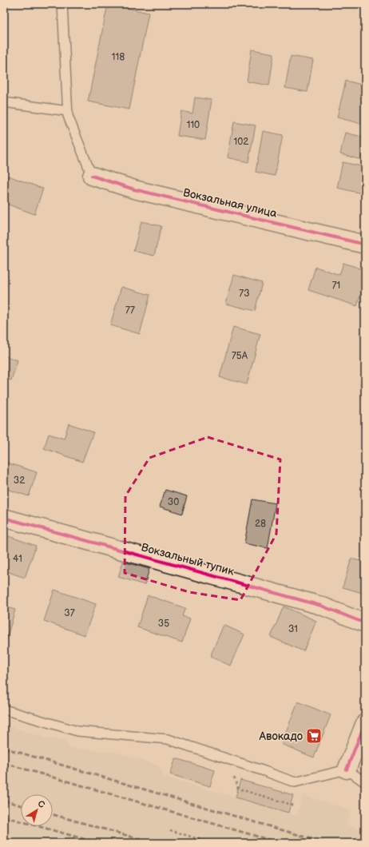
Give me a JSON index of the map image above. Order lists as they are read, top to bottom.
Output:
{
  "streets": {
    "street": ["Вокзальная улица", "Вокзальный тупик"]
  },
  "places": {
    "supermarket": ["Авокадо"]
  },
  "house_numbers": [
    "118",
    "110",
    "102",
    "71",
    "73",
    "77",
    "75А",
    "32",
    "30",
    "28",
    "41",
    "37",
    "35",
    "31"
  ],
  "north": "top right"
}
